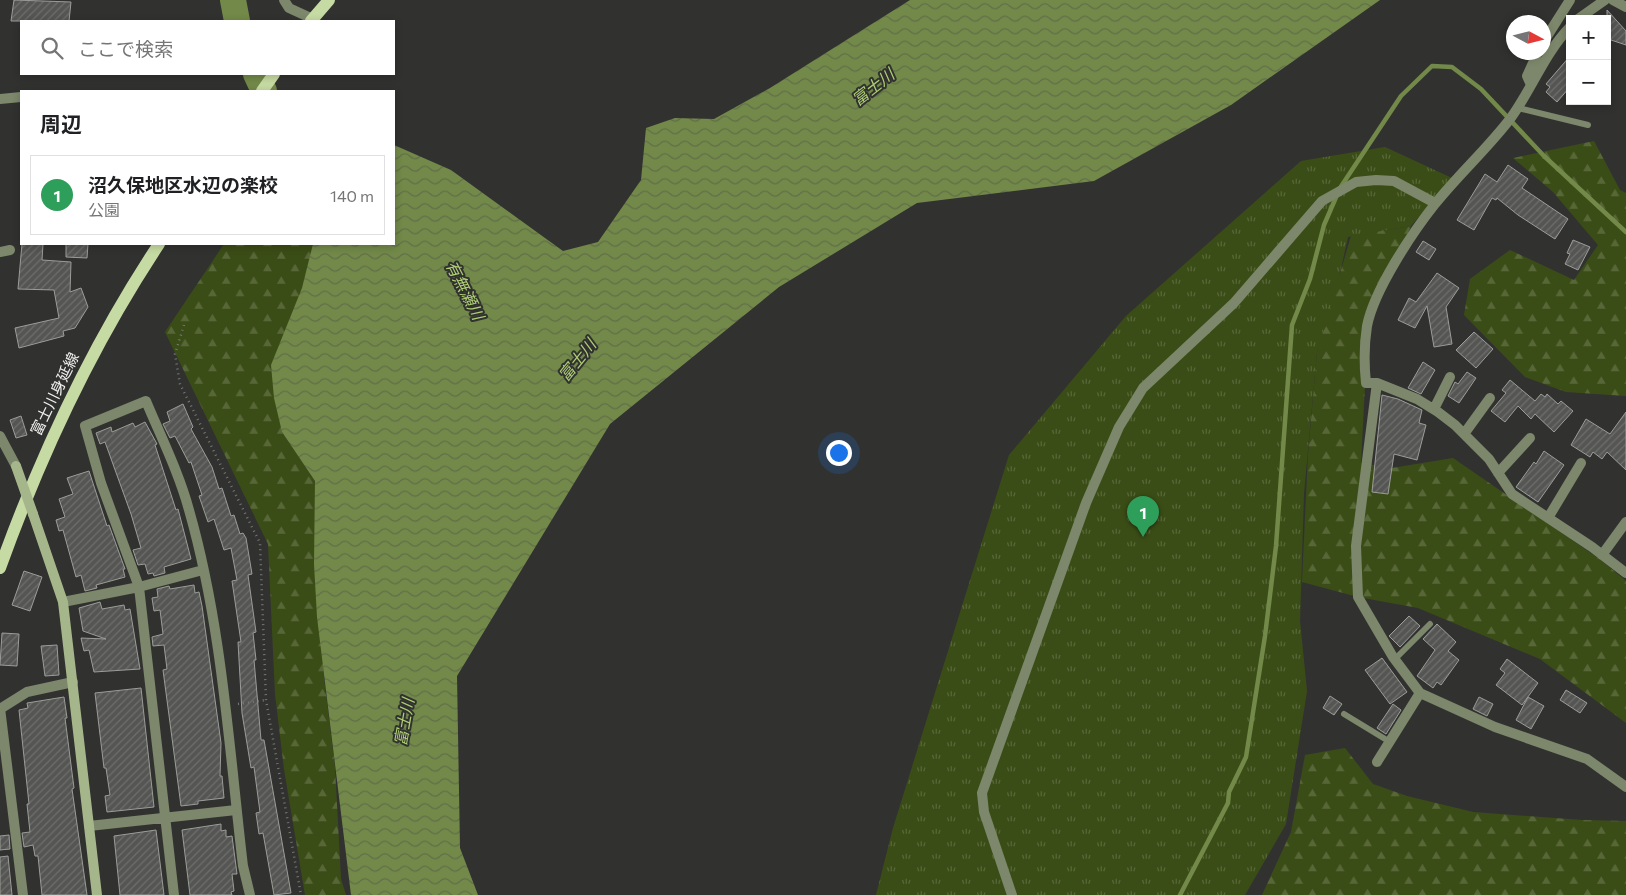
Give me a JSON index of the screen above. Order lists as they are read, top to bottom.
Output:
{
  "streets": {
    "main road": ["富士川身延線"]
  },
  "water": ["富士川", "有無瀬川"],
  "north": "right",
  "page": {
    "map_buttons": ["+", "−"],
    "search": "ここで検索",
    "heading": "周辺",
    "list": [
      {
        "mark": "1",
        "name": "沼久保地区水辺の楽校",
        "note": "公園",
        "value": "140 m"
      }
    ],
    "pins": "1"
  }
}
